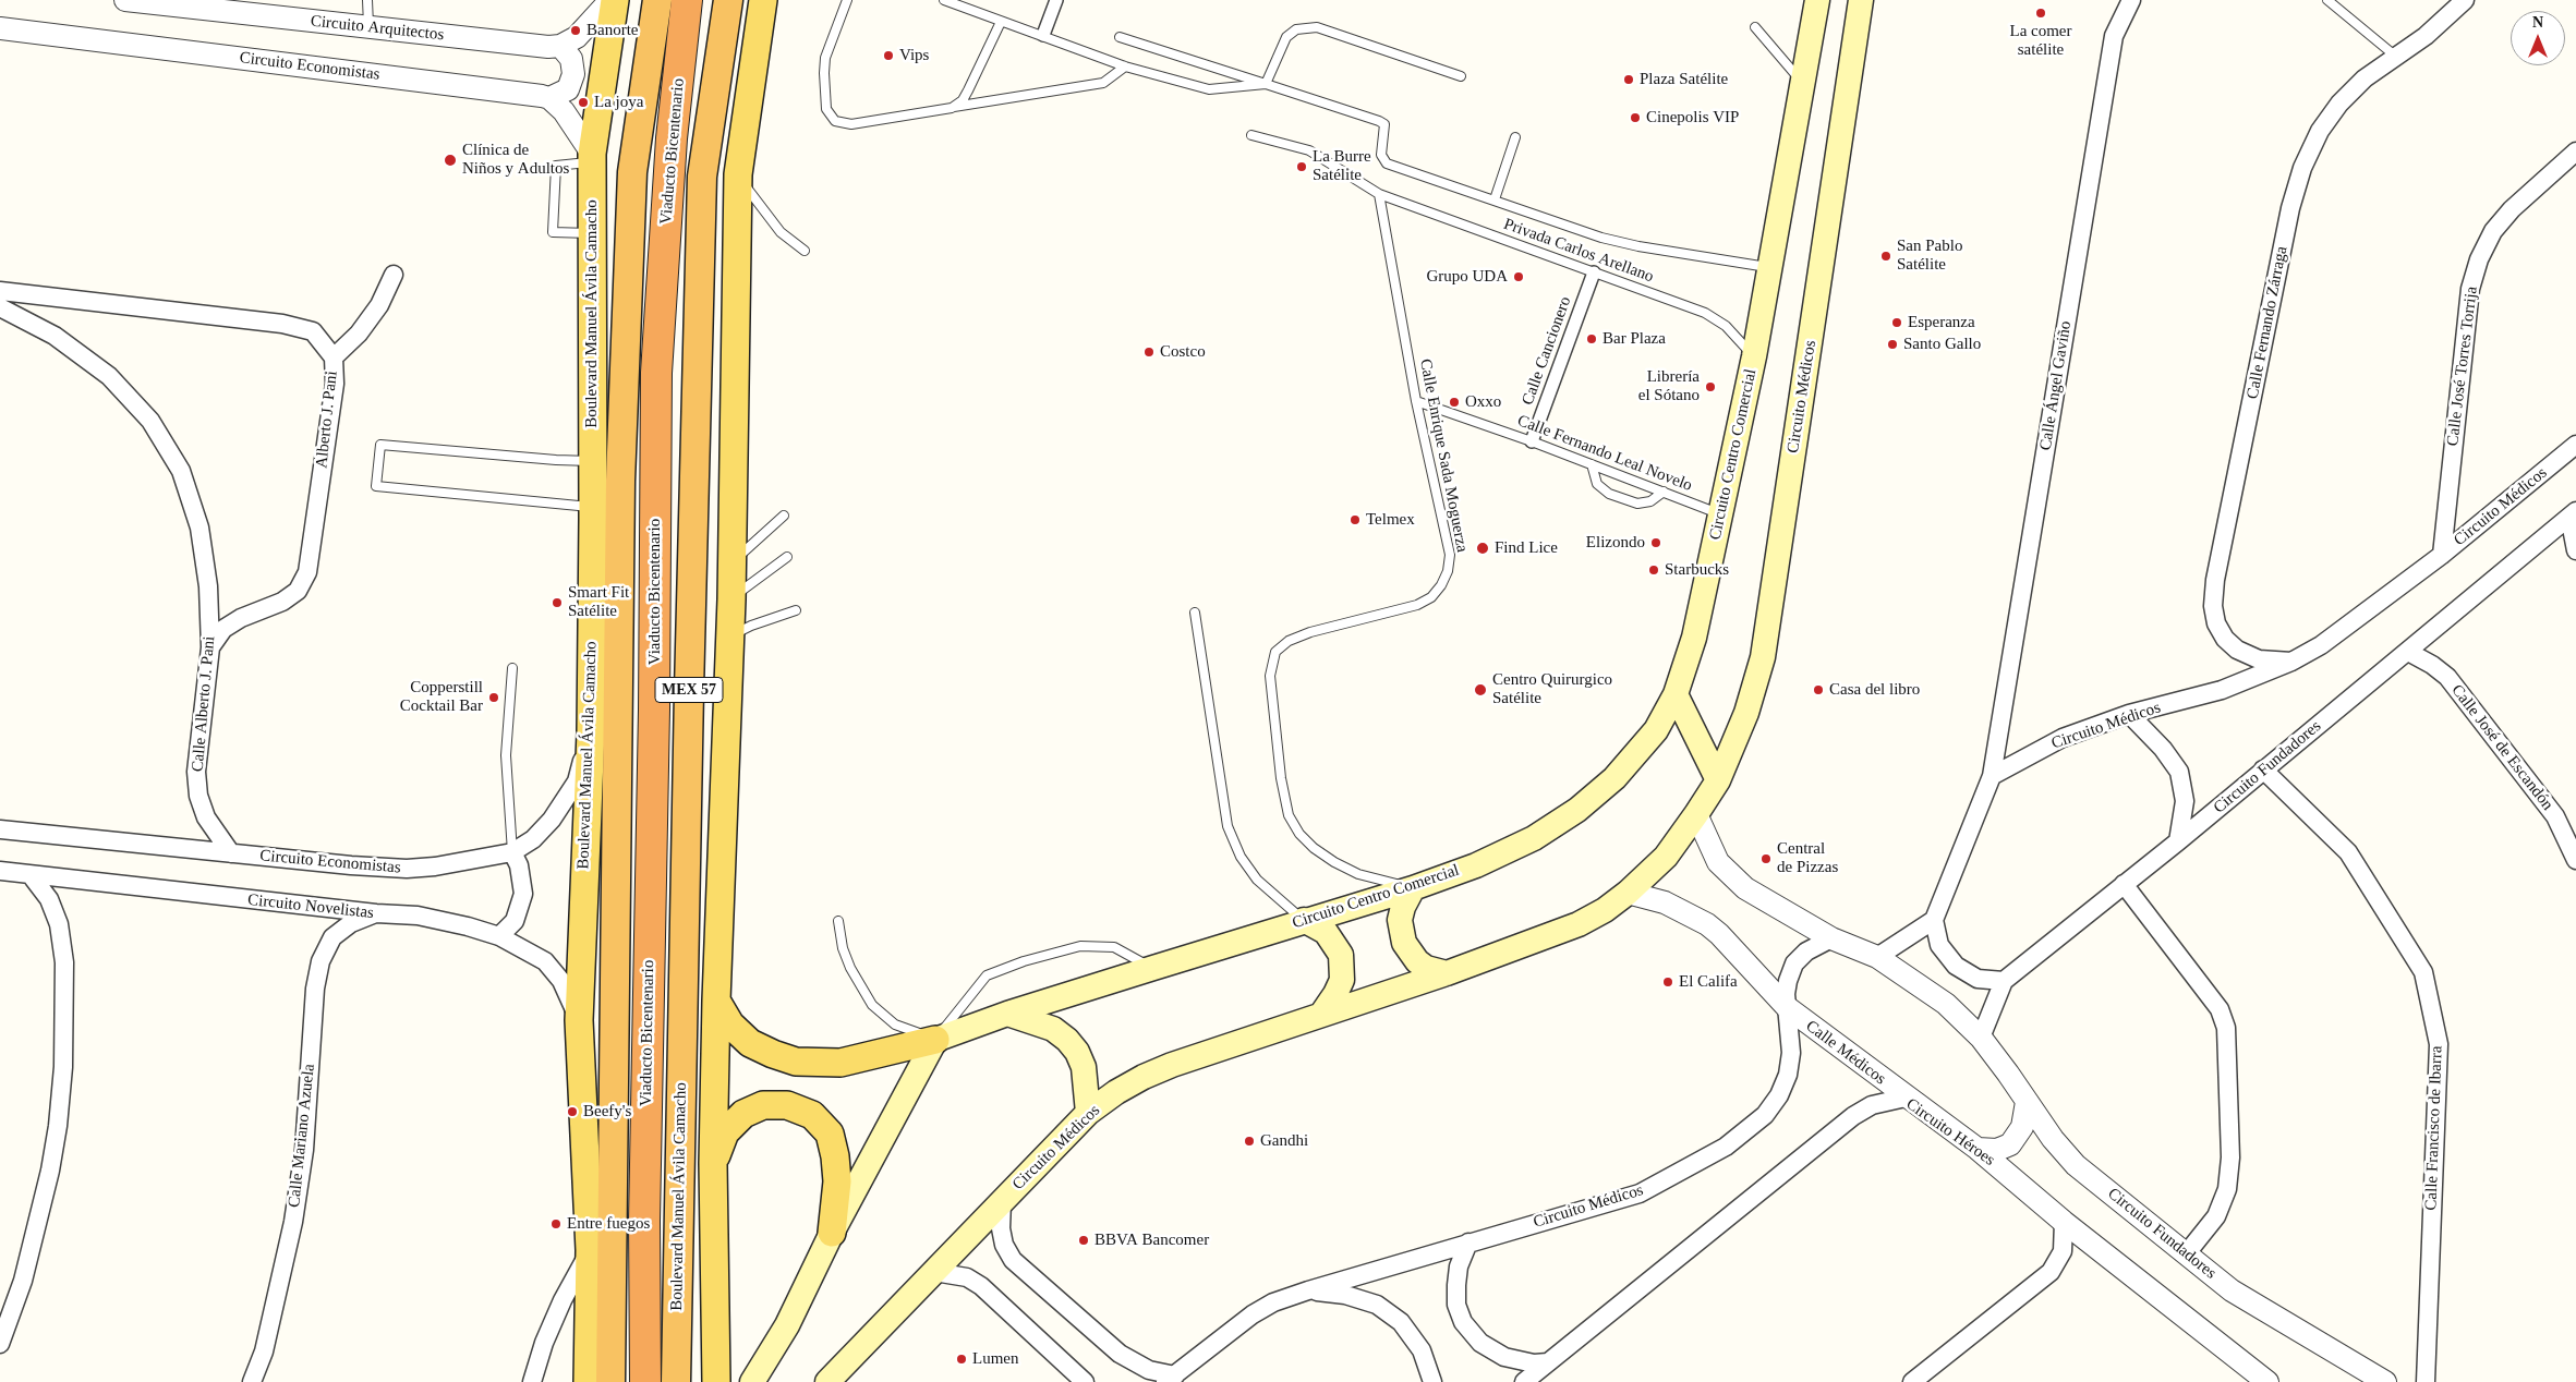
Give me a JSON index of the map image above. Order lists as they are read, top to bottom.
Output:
{
  "streets": {
    "highway": ["Viaducto Bicentenario", "Boulevard Manuel Ávila Camacho", "MEX 57"],
    "main road": ["Circuito Médicos", "Circuito Centro Comercial"],
    "street": [
      "Circuito Arquitectos",
      "Circuito Economistas",
      "Calle Fernando Zárraga",
      "Calle Cancionero",
      "Calle José Torres Torrija",
      "Calle Ángel Gaviño",
      "Alberto J. Pani",
      "Calle Alberto J. Pani",
      "Calle José de Escandón",
      "Circuito Fundadores",
      "Circuito Novelistas",
      "Calle Médicos",
      "Calle Francisco de Ibarra",
      "Circuito Héroes",
      "Calle Mariano Azuela"
    ],
    "lane": ["Privada Carlos Arellano", "Calle Fernando Leal Novelo", "Calle Enrique Sada Moguerza"]
  },
  "crossings": [
    ["Circuito Economistas", "Boulevard Manuel Ávila Camacho"],
    ["Circuito Economistas", "Calle Alberto J. Pani"],
    ["Privada Carlos Arellano", "Calle Cancionero"],
    ["Privada Carlos Arellano", "Circuito Centro Comercial"],
    ["Privada Carlos Arellano", "Calle Enrique Sada Moguerza"],
    ["Boulevard Manuel Ávila Camacho", "Circuito Novelistas"],
    ["Calle Fernando Zárraga", "Circuito Médicos"],
    ["Calle Cancionero", "Calle Fernando Leal Novelo"],
    ["Calle José Torres Torrija", "Circuito Médicos"],
    ["Calle Ángel Gaviño", "Circuito Médicos"],
    ["Circuito Médicos", "Calle Médicos"],
    ["Alberto J. Pani", "Calle Alberto J. Pani"],
    ["Calle Fernando Leal Novelo", "Circuito Centro Comercial"],
    ["Calle Fernando Leal Novelo", "Calle Enrique Sada Moguerza"],
    ["Circuito Centro Comercial", "Calle Enrique Sada Moguerza"],
    ["Calle José de Escandón", "Circuito Fundadores"],
    ["Circuito Fundadores", "Calle Francisco de Ibarra"],
    ["Circuito Novelistas", "Calle Mariano Azuela"],
    ["Calle Médicos", "Circuito Héroes"]
  ],
  "places": [
    "La comer satélite",
    "Banorte",
    "Vips",
    "Plaza Satélite",
    "La joya",
    "Cinepolis VIP",
    "Clínica de Niños y Adultos",
    "La Burre Satélite",
    "San Pablo Satélite",
    "Grupo UDA",
    "Esperanza",
    "Bar Plaza",
    "Santo Gallo",
    "Costco",
    "Librería el Sótano",
    "Oxxo",
    "Telmex",
    "Elizondo",
    "Find Lice",
    "Starbucks",
    "Smart Fit Satélite",
    "Centro Quirurgico Satélite",
    "Casa del libro",
    "Copperstill Cocktail Bar",
    "Central de Pizzas",
    "El Califa",
    "Beefy's",
    "Gandhi",
    "Entre fuegos",
    "BBVA Bancomer",
    "Lumen"
  ],
  "north": "top"
}
